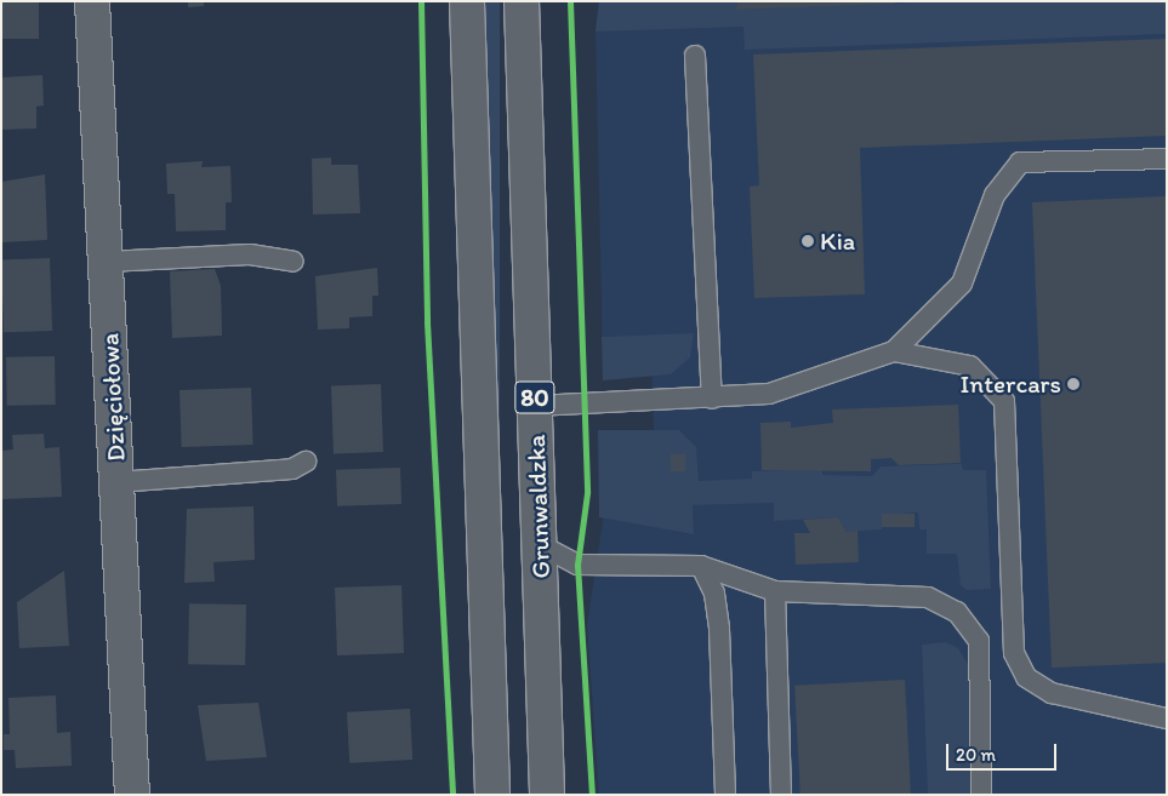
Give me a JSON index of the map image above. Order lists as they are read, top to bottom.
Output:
{
  "streets": {
    "main road": ["Dzięciołowa", "80", "Grunwaldzka"]
  },
  "places": ["Kia", "Intercars"],
  "scale_bar": "20 m"
}
